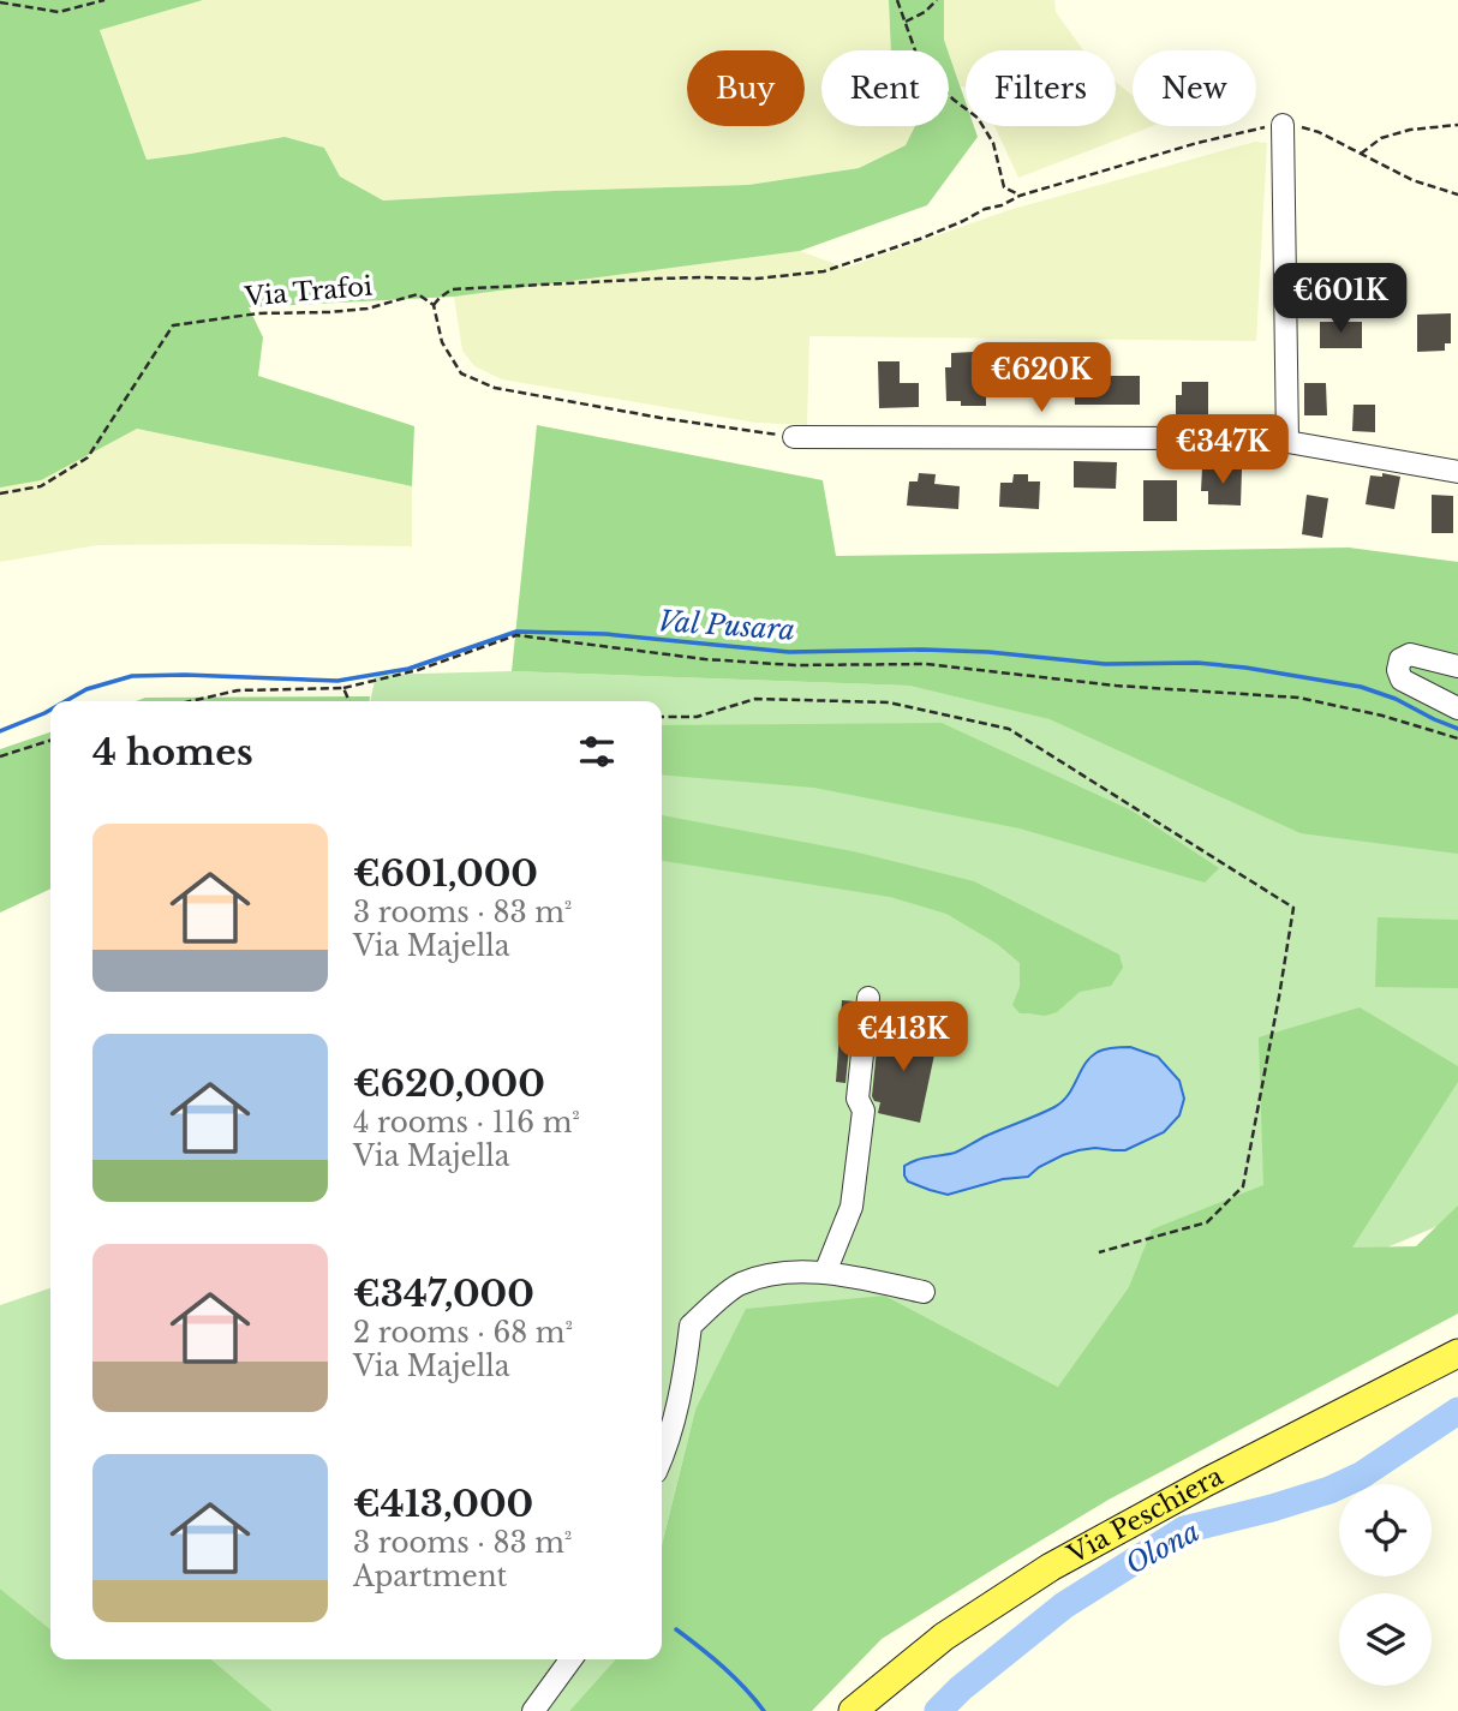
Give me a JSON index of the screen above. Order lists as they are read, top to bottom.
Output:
{
  "streets": {
    "main road": ["Via Peschiera"],
    "path": ["Via Trafoi"]
  },
  "water": ["Val Pusara", "Olona"],
  "page": {
    "chip": [
      "Buy",
      "Rent",
      "Filters",
      "New"
    ],
    "price": [
      "€601K",
      "€620K",
      "€347K",
      "€413K"
    ],
    "heading": "4 homes",
    "list": [
      {
        "name": "€601,000",
        "note": "3 rooms · 83 m² · Via Majella"
      },
      {
        "name": "€620,000",
        "note": "4 rooms · 116 m² · Via Majella"
      },
      {
        "name": "€347,000",
        "note": "2 rooms · 68 m² · Via Majella"
      },
      {
        "name": "€413,000",
        "note": "3 rooms · 83 m² · Apartment"
      }
    ]
  }
}
